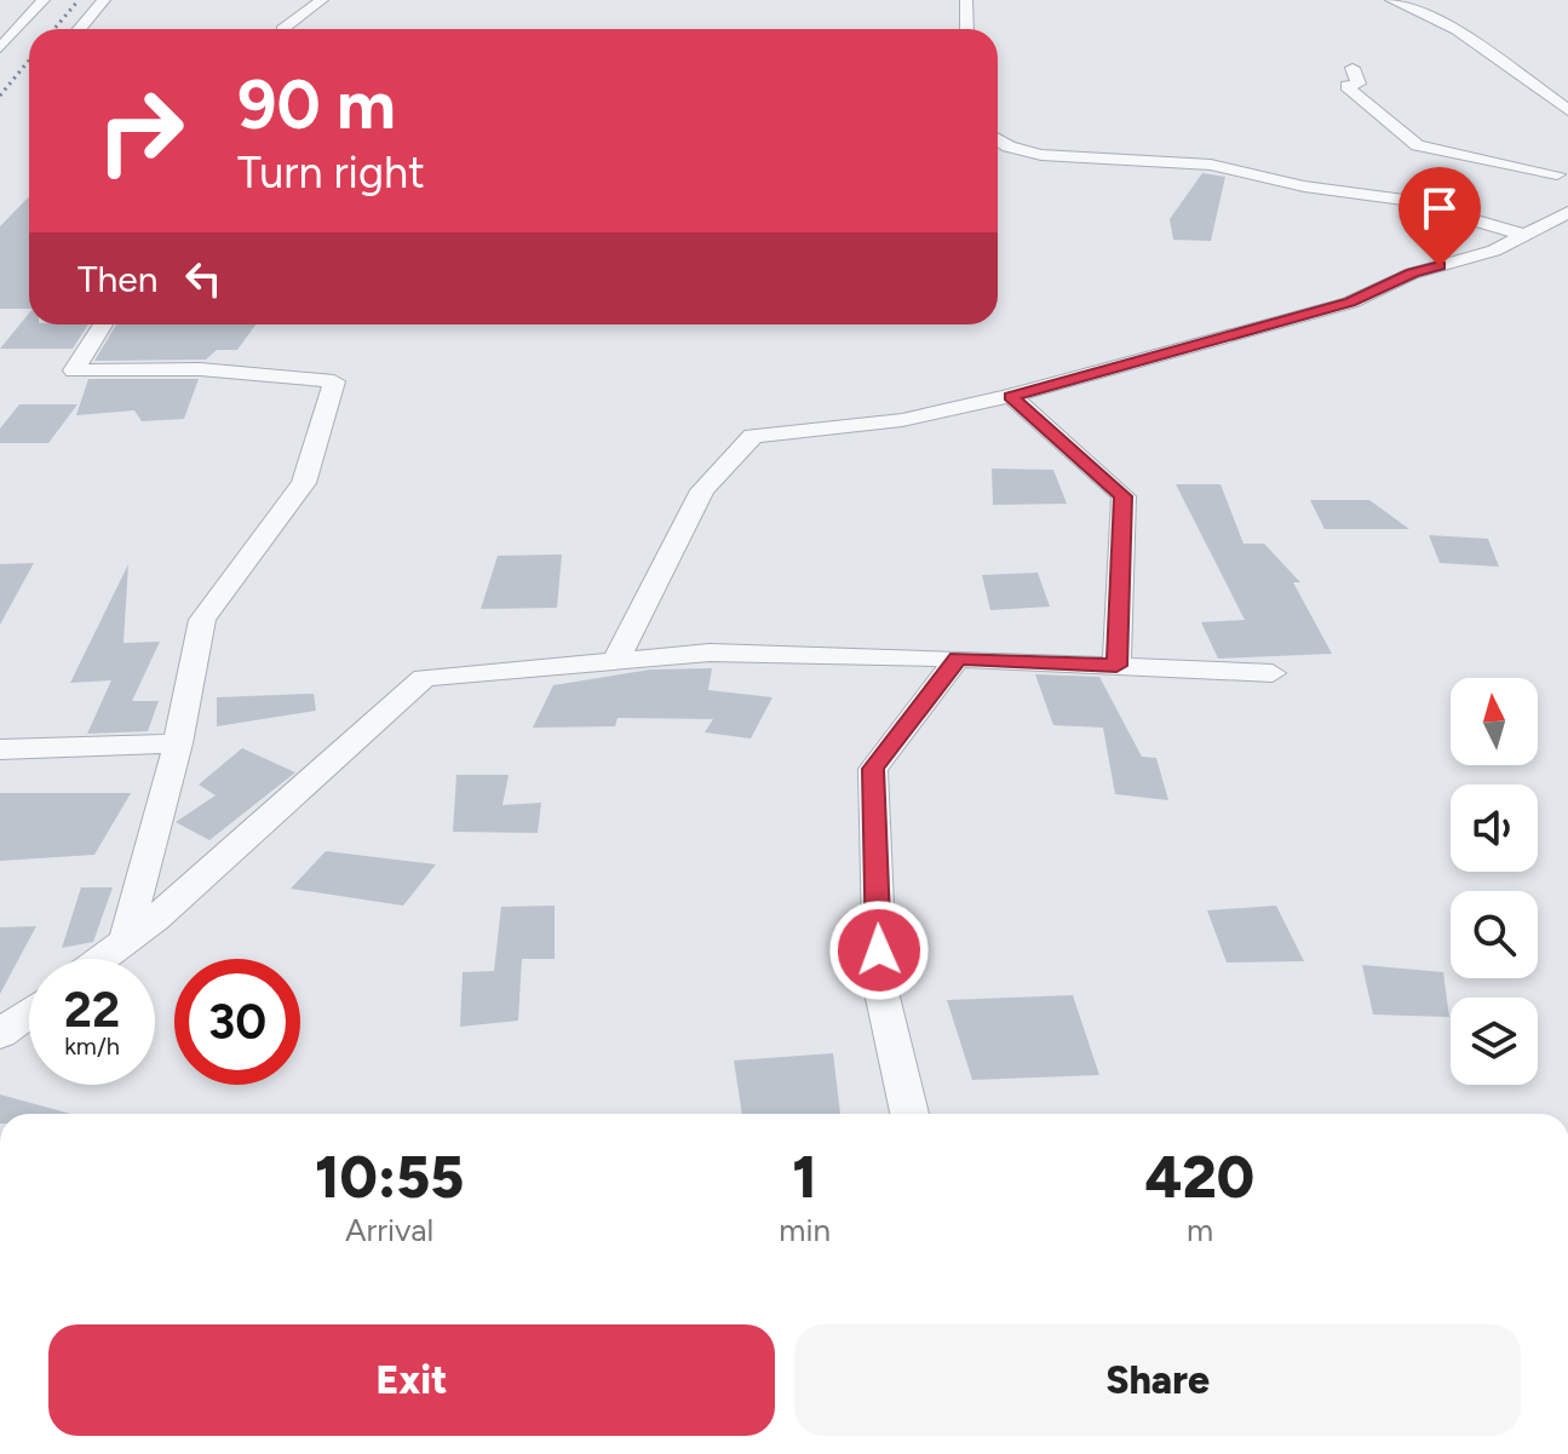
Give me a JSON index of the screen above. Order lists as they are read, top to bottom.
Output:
{
  "north": "top",
  "page": {
    "turn": ["90 m", "Turn right"],
    "then": "Then",
    "speed": "22 km/h",
    "limit": "30",
    "eta": [
      "10:55",
      "Arrival",
      "1",
      "min",
      "420",
      "m"
    ],
    "buttons": ["Exit", "Share"]
  }
}
